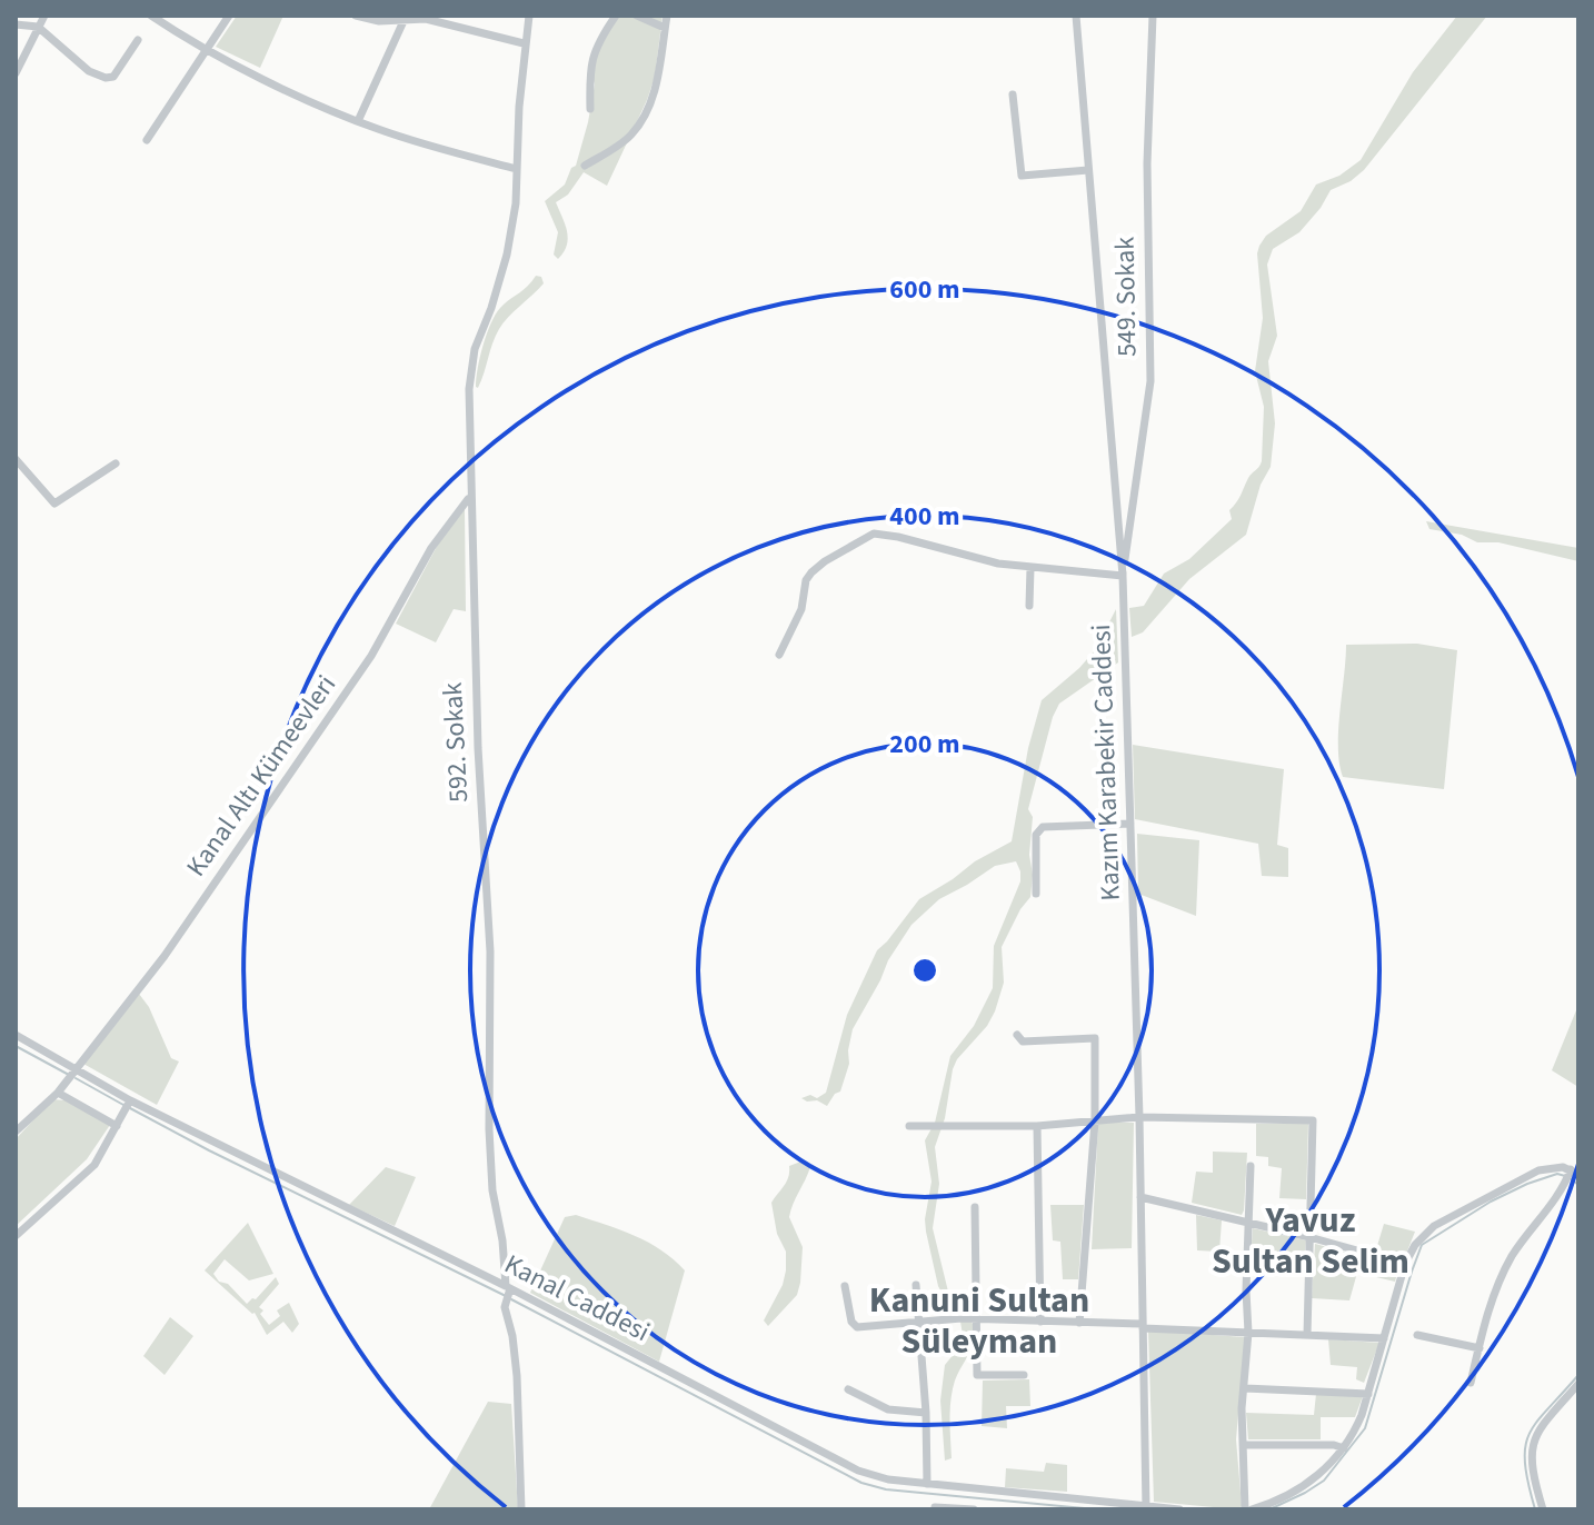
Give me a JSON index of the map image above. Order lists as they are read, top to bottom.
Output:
{
  "streets": {
    "street": [
      "549. Sokak",
      "592. Sokak",
      "Kazım Karabekir Caddesi",
      "Kanal Altı Kümeevleri",
      "Kanal Caddesi"
    ]
  },
  "crossings": [
    ["549. Sokak", "Kazım Karabekir Caddesi"],
    ["592. Sokak", "Kanal Altı Kümeevleri"],
    ["592. Sokak", "Kanal Caddesi"],
    ["Kazım Karabekir Caddesi", "Kanal Caddesi"],
    ["Kanal Altı Kümeevleri", "Kanal Caddesi"]
  ],
  "districts": ["Yavuz Sultan Selim", "Kanuni Sultan Süleyman"],
  "rings": ["600 m", "400 m", "200 m"]
}
